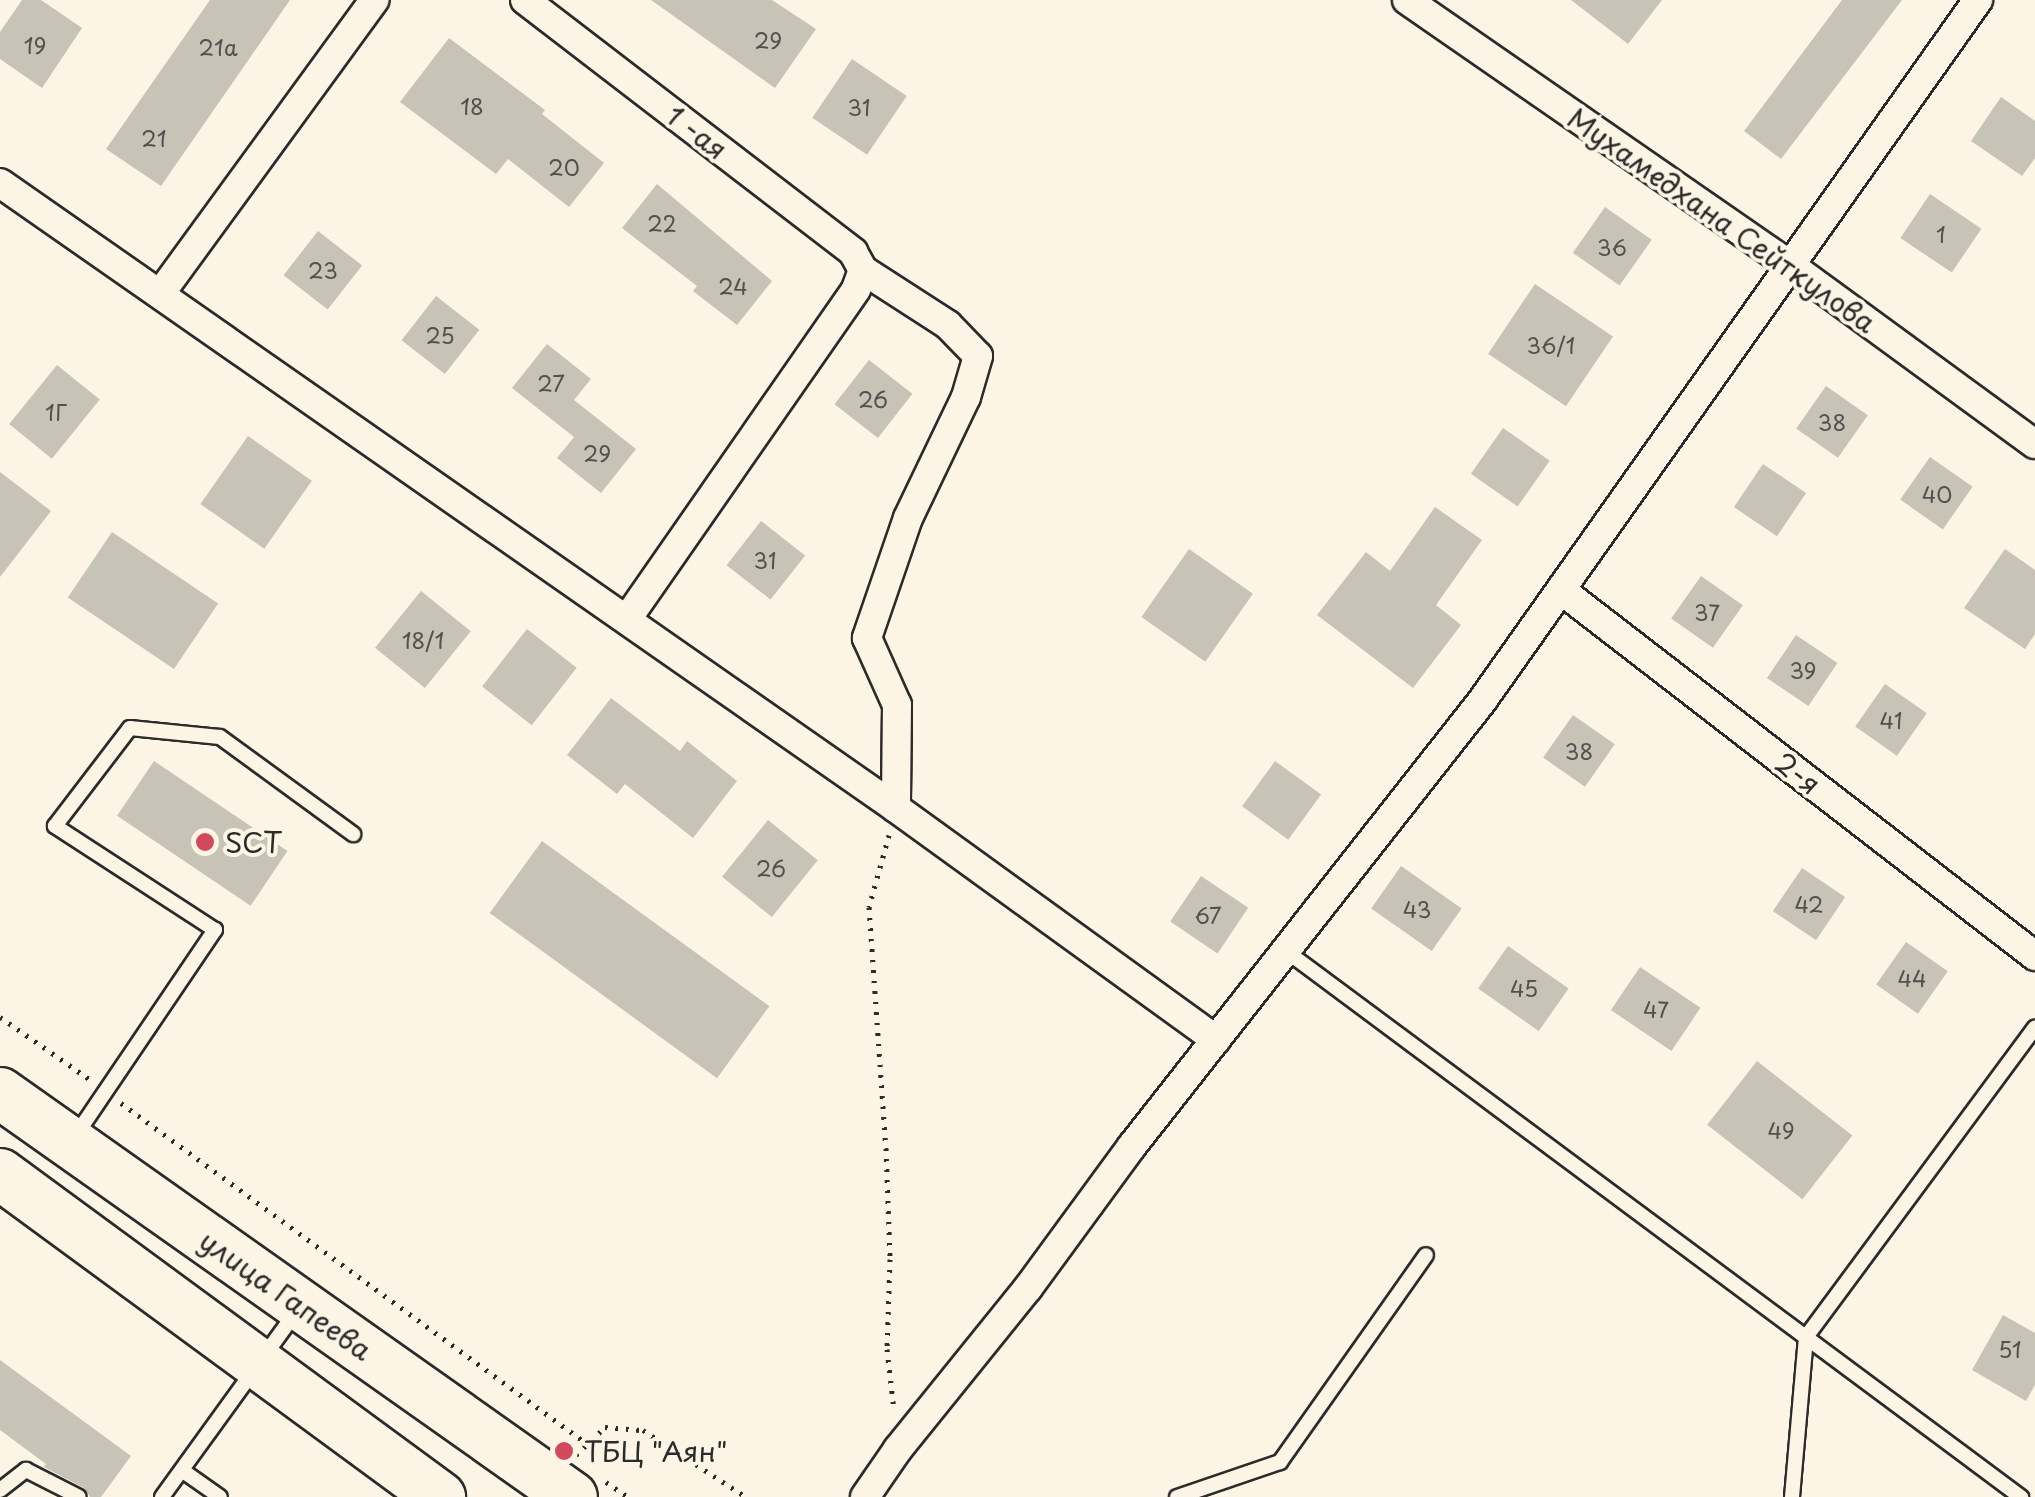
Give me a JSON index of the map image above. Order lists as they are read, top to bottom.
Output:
{
  "streets": {
    "highway": ["улица Гапеева"],
    "street": ["1 -ая", "Мухамедхана Сейткулова", "2-я"]
  },
  "places": ["SCT", "ТБЦ \"Аян\""],
  "house_numbers": [
    "29",
    "19",
    "21а",
    "18",
    "31",
    "21",
    "20",
    "22",
    "1",
    "36",
    "23",
    "24",
    "25",
    "36/1",
    "27",
    "26",
    "1Г",
    "38",
    "29",
    "40",
    "31",
    "37",
    "18/1",
    "39",
    "41",
    "38",
    "26",
    "42",
    "43",
    "67",
    "44",
    "45",
    "47",
    "49",
    "51"
  ]
}
